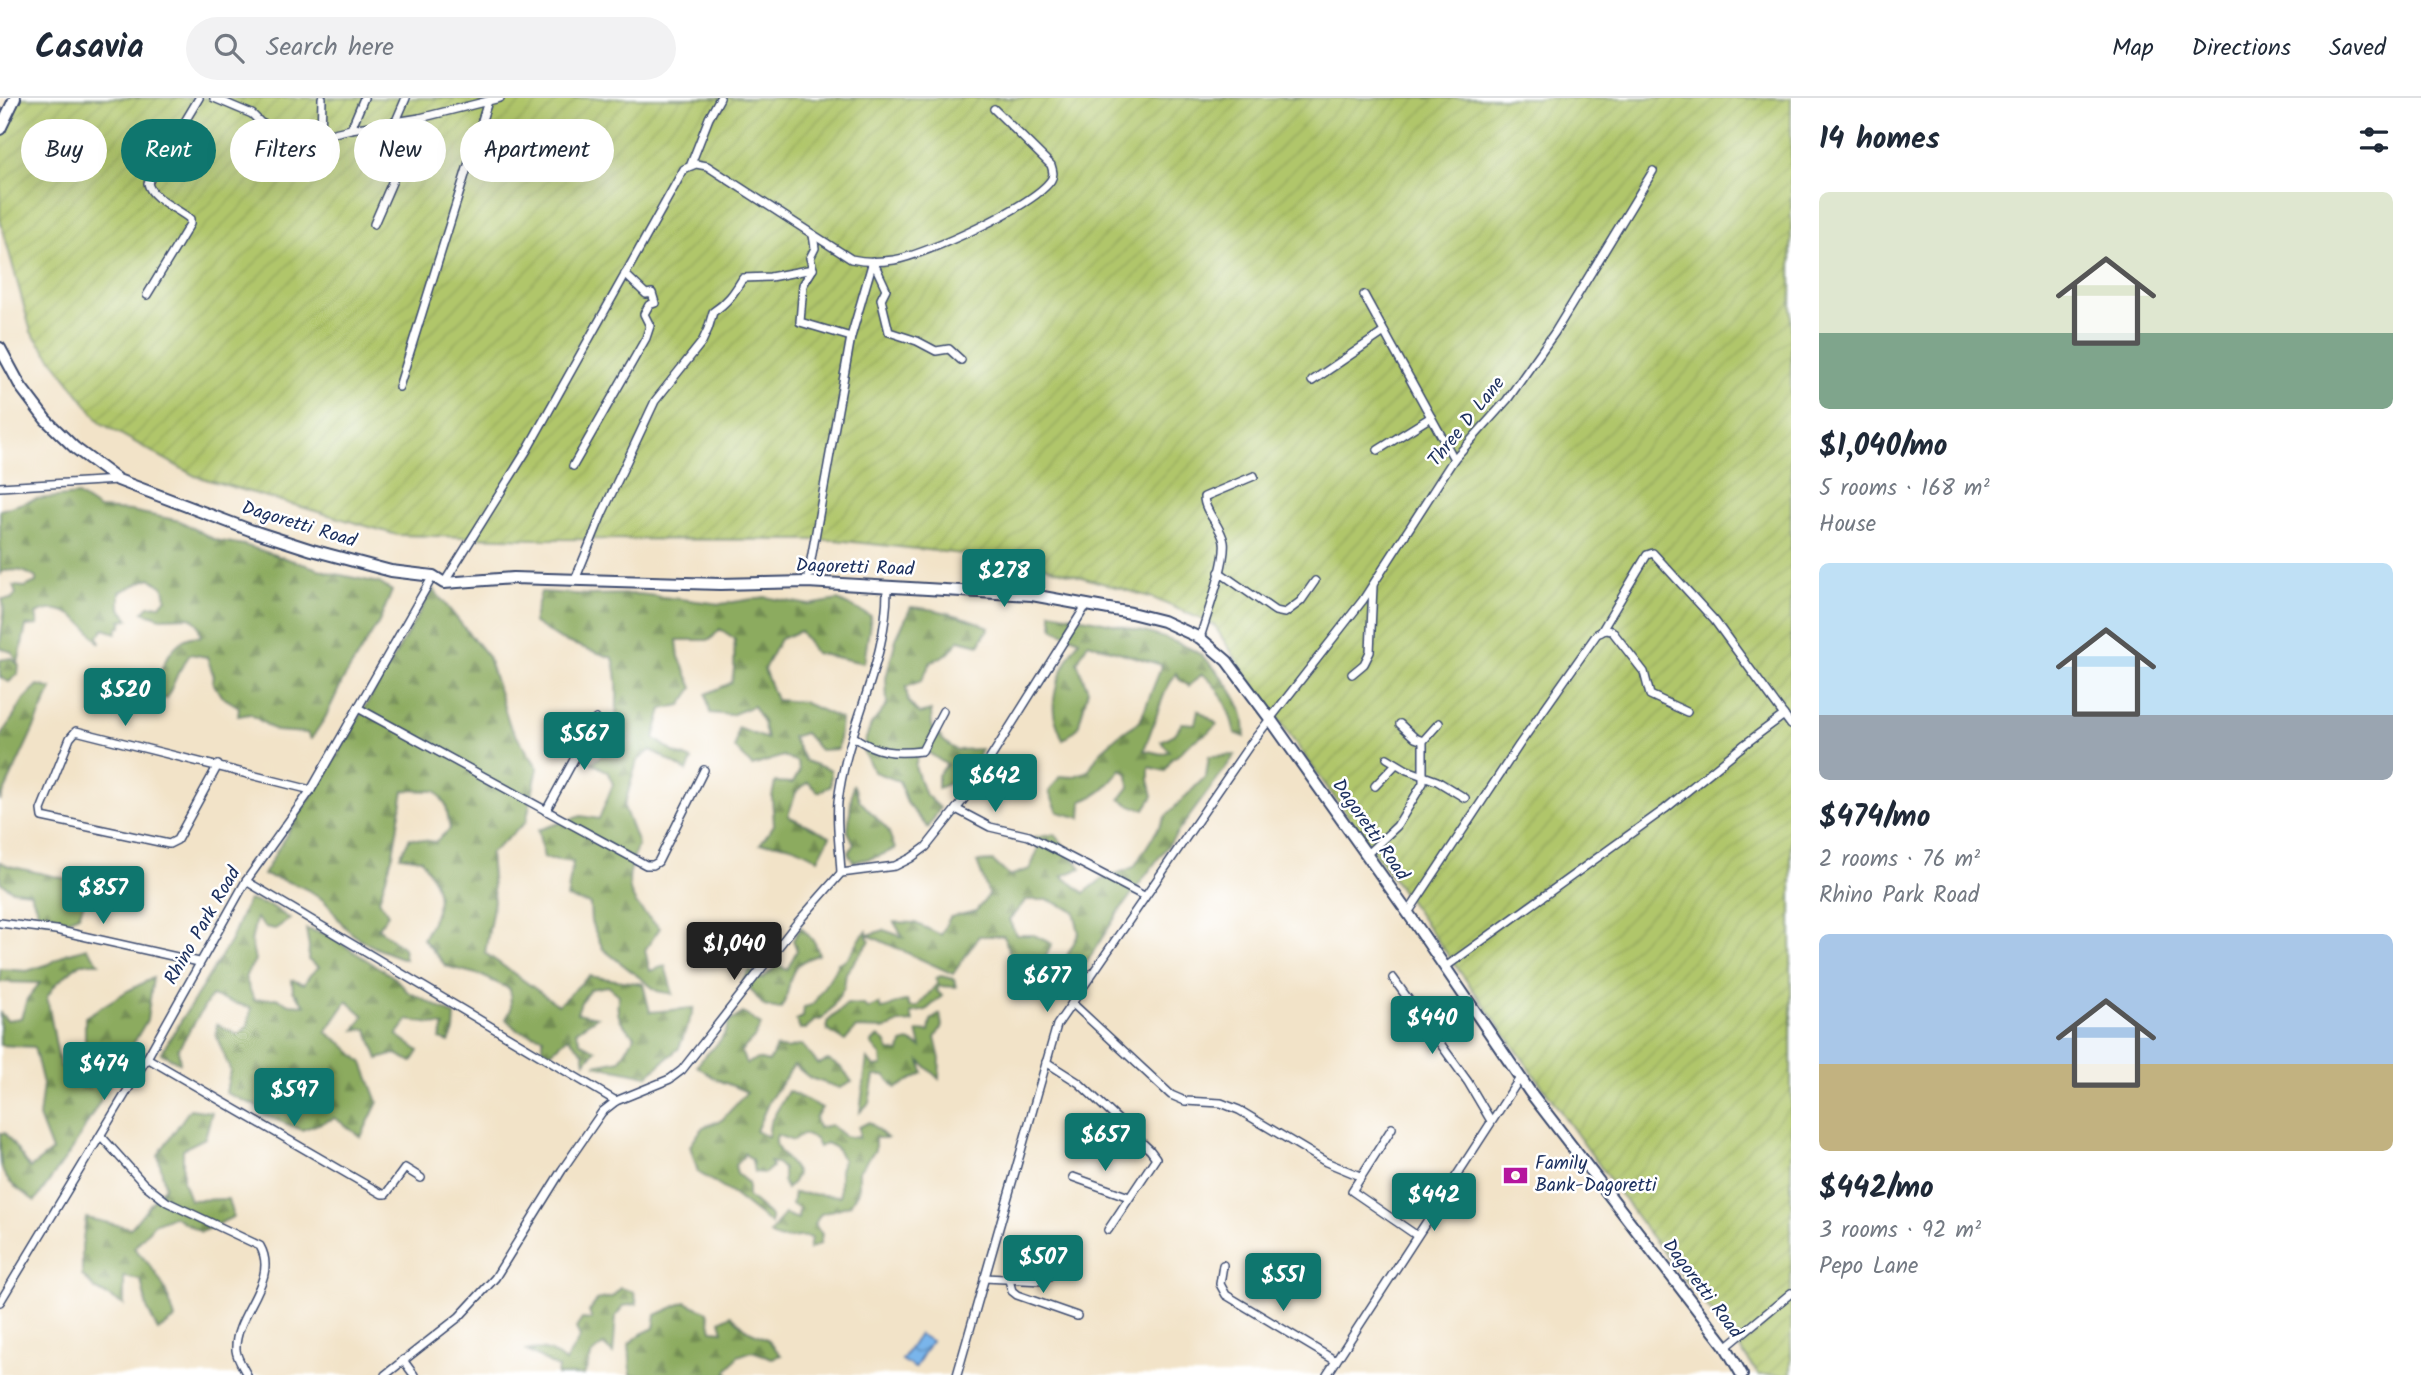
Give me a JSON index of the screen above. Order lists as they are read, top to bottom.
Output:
{
  "streets": {
    "main road": ["Dagoretti Road"],
    "street": ["Three D Lane", "Rhino Park Road"]
  },
  "crossings": [
    ["Three D Lane", "Dagoretti Road"],
    ["Dagoretti Road", "Rhino Park Road"]
  ],
  "places": {
    "bank": ["Family Bank-Dagoretti"]
  },
  "page": {
    "header": "Casavia",
    "search": "Search here",
    "nav": ["Map", "Directions", "Saved"],
    "heading": "14 homes",
    "chip": [
      "Buy",
      "Rent",
      "Filters",
      "New",
      "Apartment"
    ],
    "list": [
      {
        "name": "$1,040/mo",
        "note": "5 rooms · 168 m² · House"
      },
      {
        "name": "$474/mo",
        "note": "2 rooms · 76 m² · Rhino Park Road"
      },
      {
        "name": "$442/mo",
        "note": "3 rooms · 92 m² · Pepo Lane"
      }
    ],
    "price": [
      "$278",
      "$520",
      "$567",
      "$642",
      "$857",
      "$1,040",
      "$677",
      "$440",
      "$474",
      "$597",
      "$657",
      "$442",
      "$507",
      "$551"
    ]
  }
}
